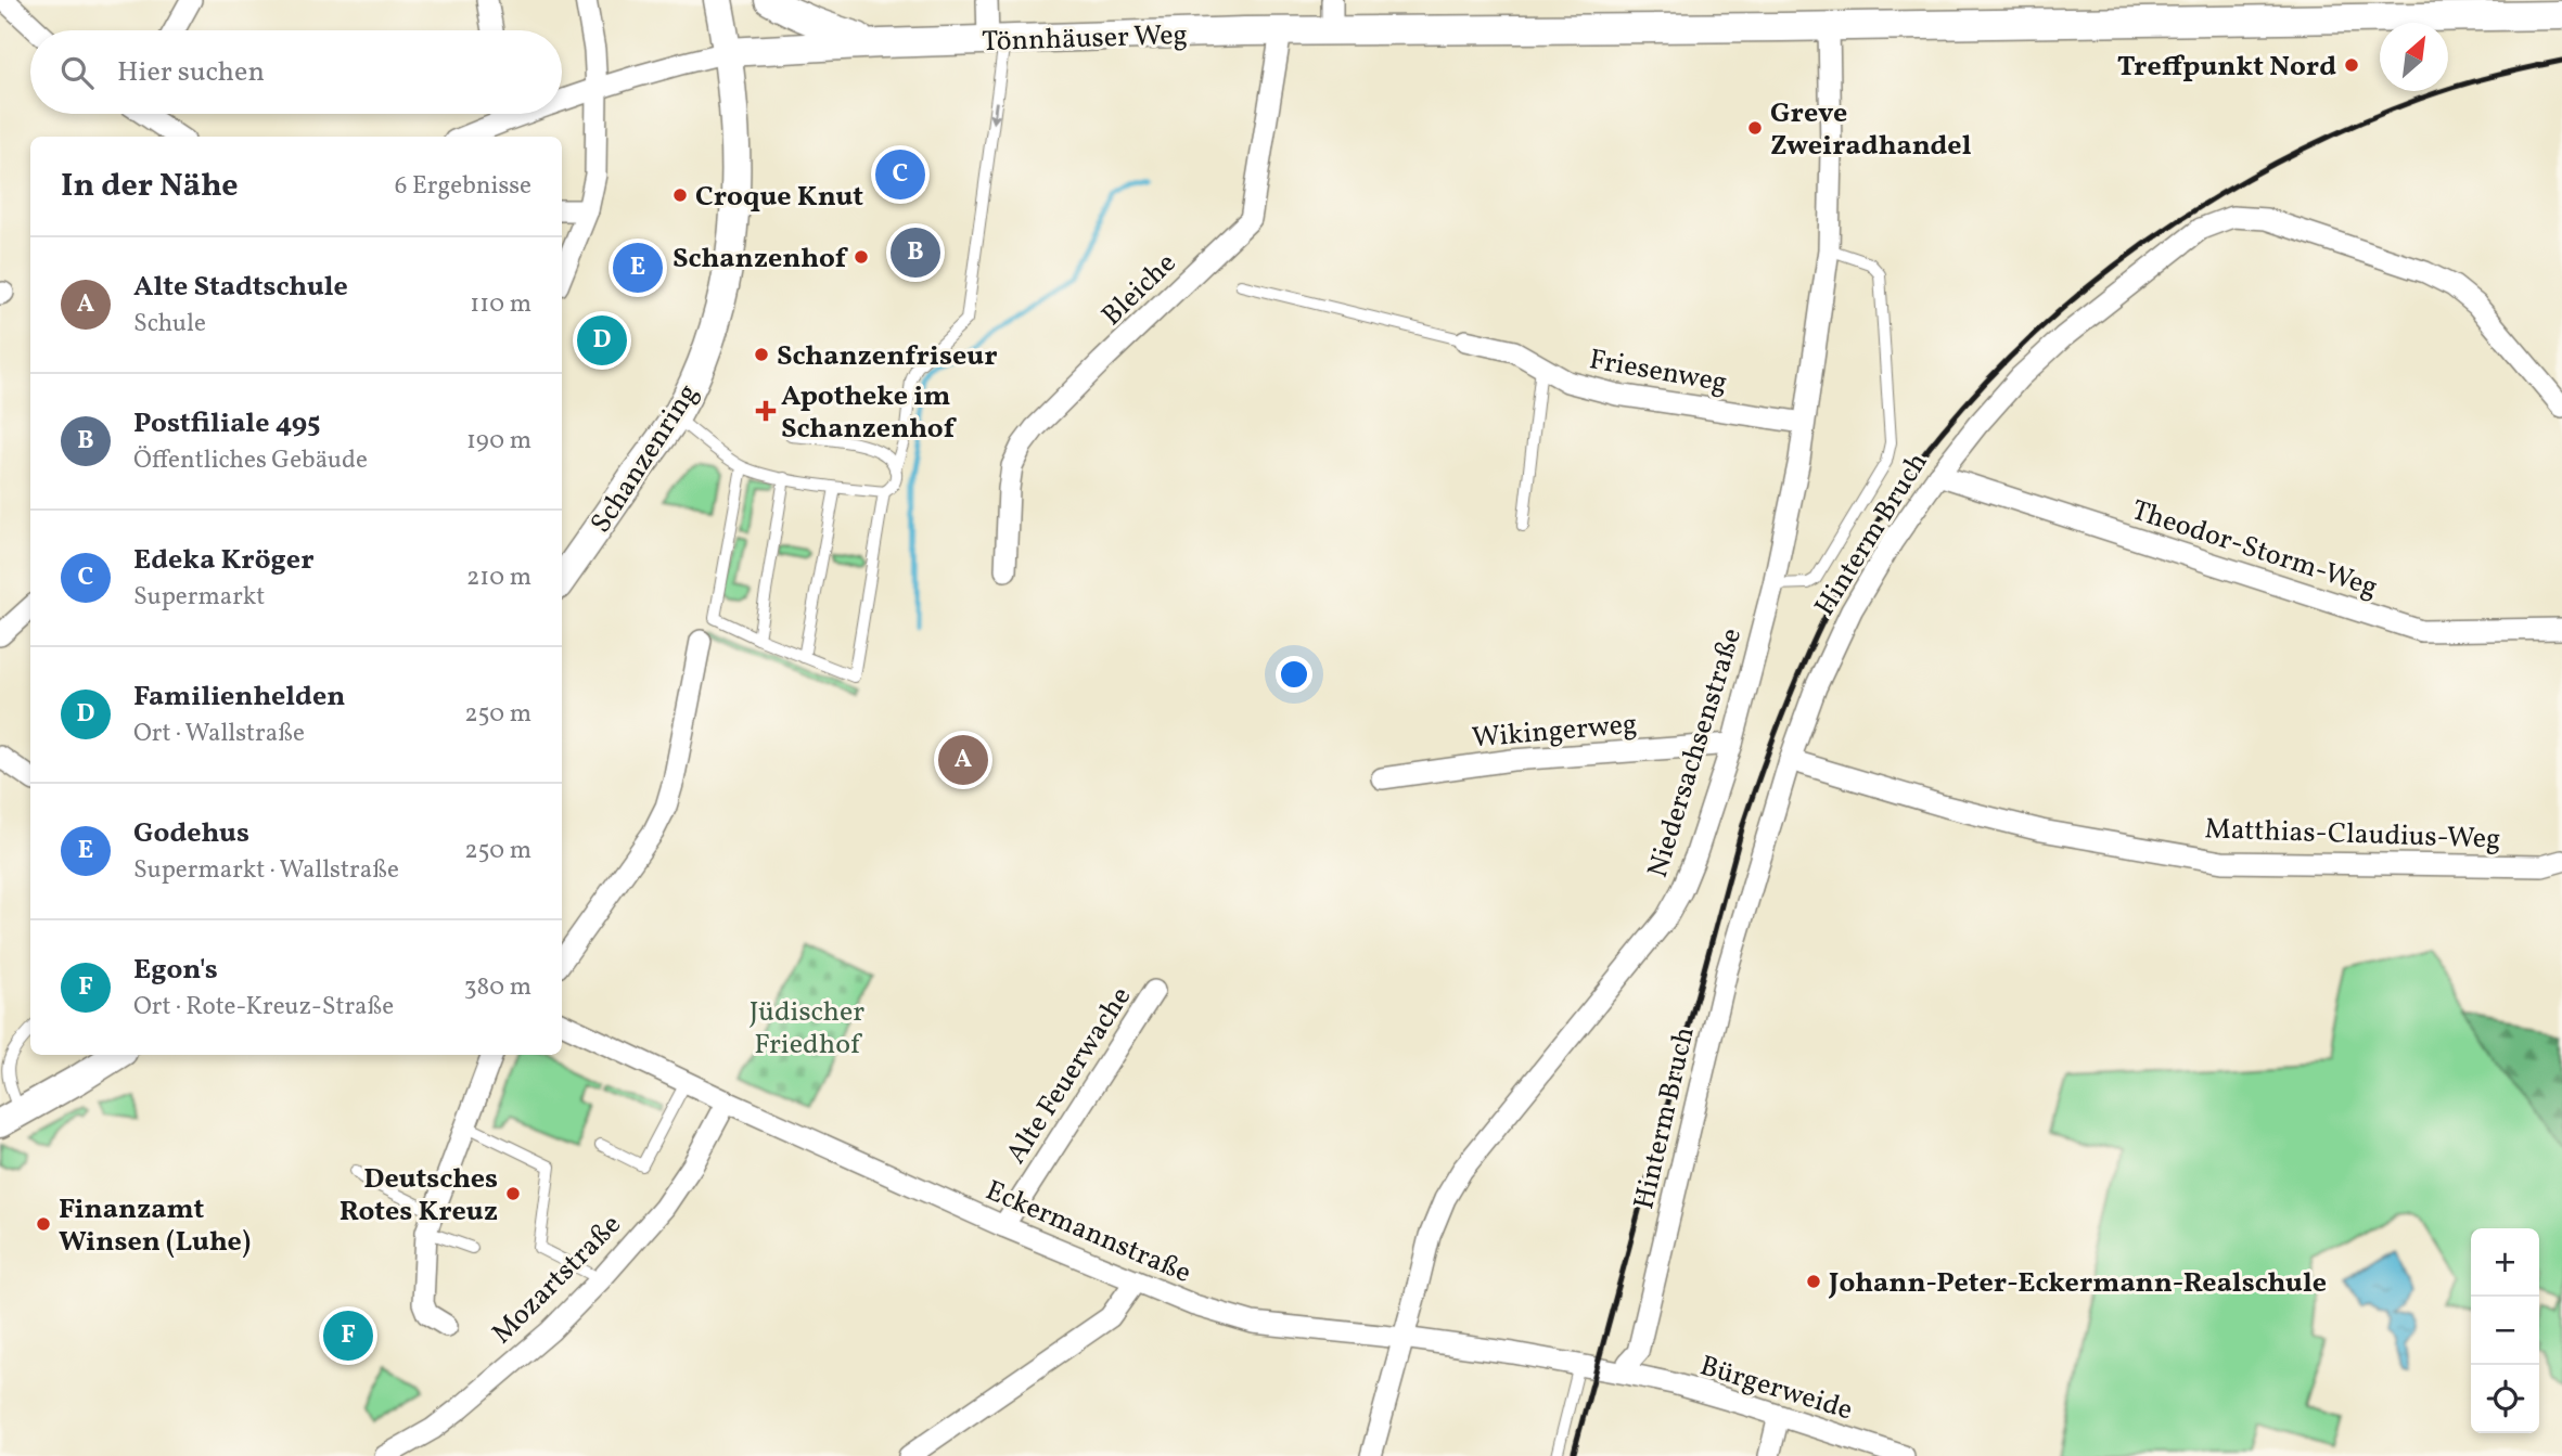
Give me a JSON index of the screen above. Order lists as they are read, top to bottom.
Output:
{
  "streets": {
    "main road": ["Tönnhäuser Weg", "Schanzenring"],
    "street": [
      "Bleiche",
      "Friesenweg",
      "Hinterm Bruch",
      "Theodor-Storm-Weg",
      "Wikingerweg",
      "Niedersachsenstraße",
      "Matthias-Claudius-Weg",
      "Alte Feuerwache",
      "Eckermannstraße",
      "Mozartstraße",
      "Bürgerweide"
    ]
  },
  "crossings": [
    ["Tönnhäuser Weg", "Bleiche"],
    ["Tönnhäuser Weg", "Schanzenring"],
    ["Tönnhäuser Weg", "Niedersachsenstraße"],
    ["Friesenweg", "Niedersachsenstraße"],
    ["Hinterm Bruch", "Theodor-Storm-Weg"],
    ["Hinterm Bruch", "Matthias-Claudius-Weg"],
    ["Hinterm Bruch", "Eckermannstraße"],
    ["Hinterm Bruch", "Bürgerweide"],
    ["Wikingerweg", "Niedersachsenstraße"],
    ["Niedersachsenstraße", "Eckermannstraße"],
    ["Alte Feuerwache", "Eckermannstraße"],
    ["Eckermannstraße", "Mozartstraße"],
    ["Eckermannstraße", "Bürgerweide"]
  ],
  "parks": ["Jüdischer Friedhof"],
  "places": {
    "other": [
      "Treffpunkt Nord",
      "Greve Zweiradhandel",
      "Croque Knut",
      "Schanzenhof",
      "Schanzenfriseur",
      "Deutsches Rotes Kreuz",
      "Finanzamt Winsen (Luhe)",
      "Johann-Peter-Eckermann-Realschule"
    ],
    "health": ["Apotheke im Schanzenhof"]
  },
  "north": "top right",
  "page": {
    "search": "Hier suchen",
    "heading": ["In der Nähe", "6 Ergebnisse"],
    "pins": [
      "C",
      "B",
      "E",
      "D",
      "A",
      "F"
    ],
    "list": [
      {
        "mark": "A",
        "name": "Alte Stadtschule",
        "note": "Schule",
        "value": "110 m"
      },
      {
        "mark": "B",
        "name": "Postfiliale 495",
        "note": "Öffentliches Gebäude",
        "value": "190 m"
      },
      {
        "mark": "C",
        "name": "Edeka Kröger",
        "note": "Supermarkt",
        "value": "210 m"
      },
      {
        "mark": "D",
        "name": "Familienhelden",
        "note": "Ort · Wallstraße",
        "value": "250 m"
      },
      {
        "mark": "E",
        "name": "Godehus",
        "note": "Supermarkt · Wallstraße",
        "value": "250 m"
      },
      {
        "mark": "F",
        "name": "Egon's",
        "note": "Ort · Rote-Kreuz-Straße",
        "value": "380 m"
      }
    ],
    "map_buttons": ["+", "−"]
  }
}
